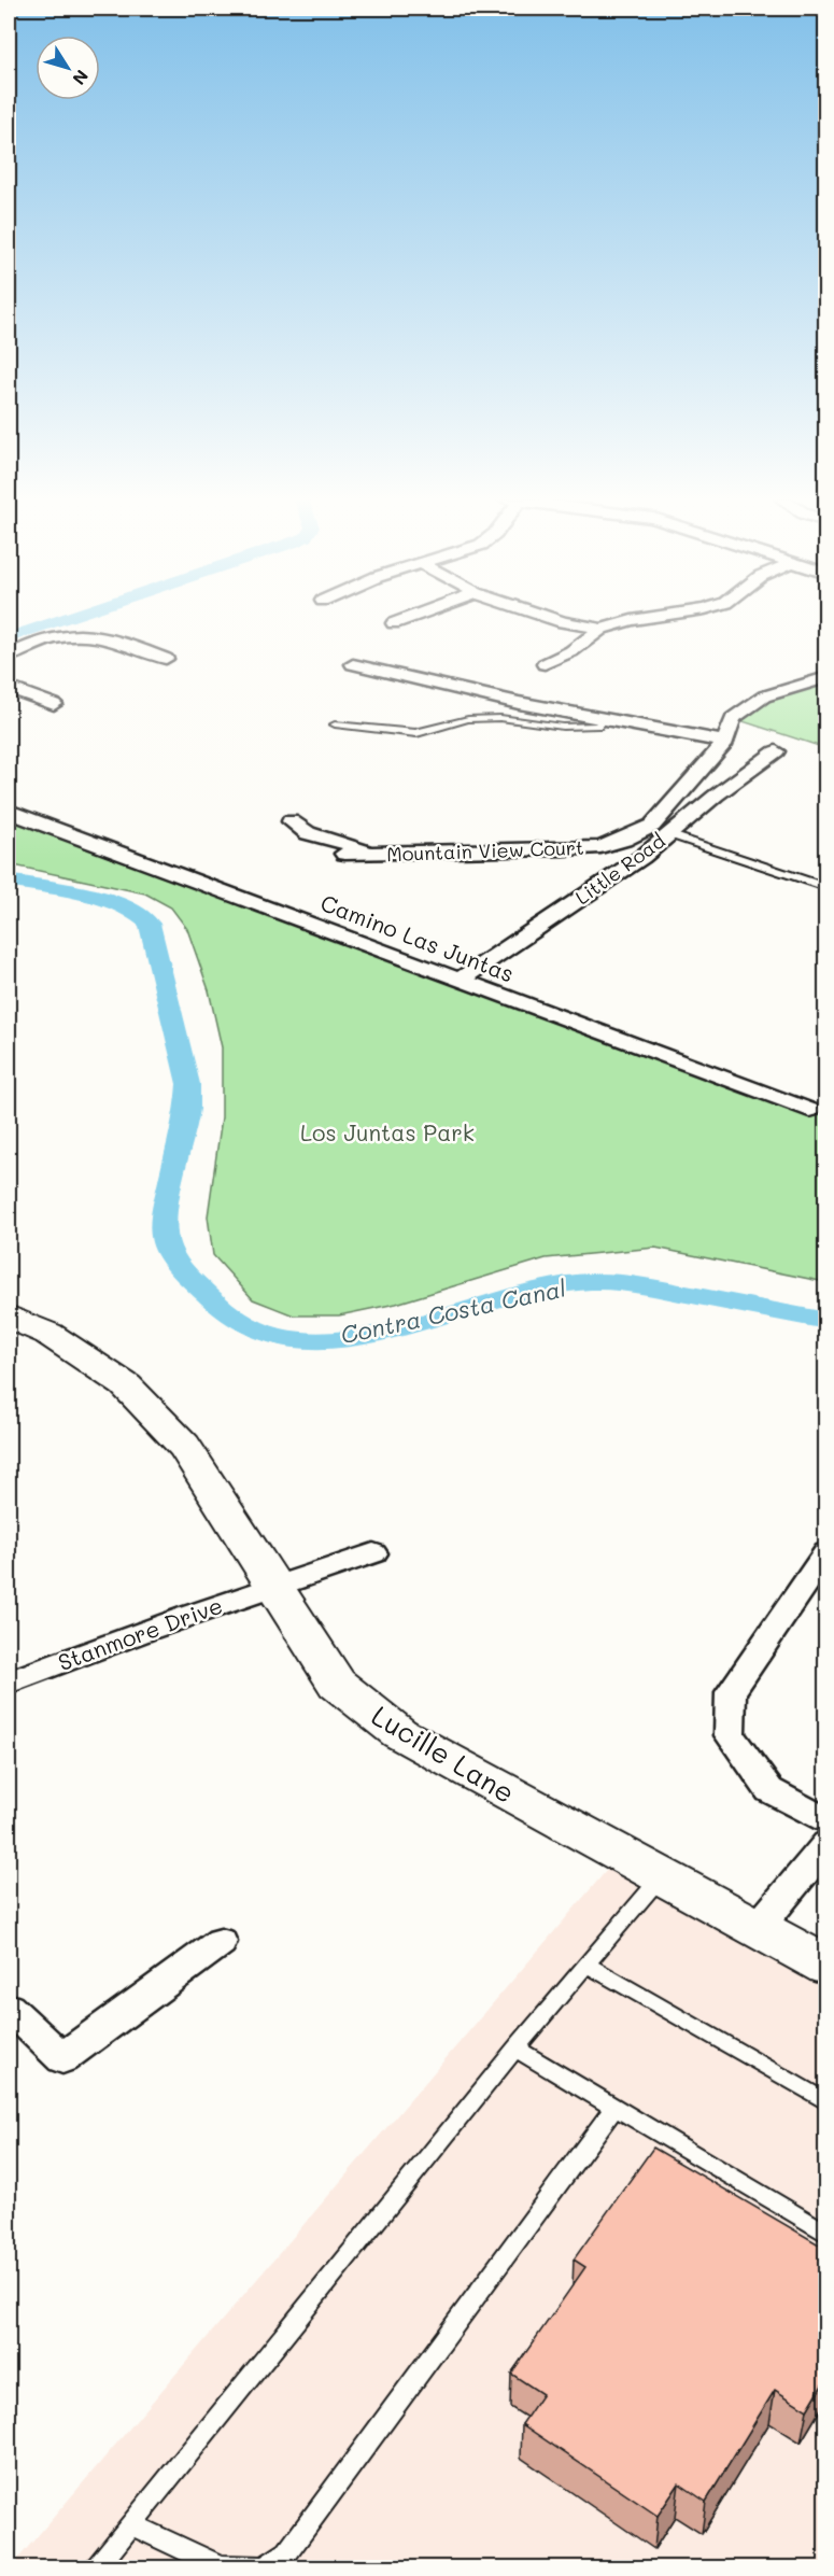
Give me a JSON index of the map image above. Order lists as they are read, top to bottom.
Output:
{
  "streets": {
    "street": [
      "Mountain View Court",
      "Little Road",
      "Camino Las Juntas",
      "Stanmore Drive",
      "Lucille Lane"
    ]
  },
  "crossings": [
    ["Little Road", "Camino Las Juntas"],
    ["Stanmore Drive", "Lucille Lane"]
  ],
  "water": ["Contra Costa Canal"],
  "parks": ["Los Juntas Park"],
  "north": "bottom right"
}
